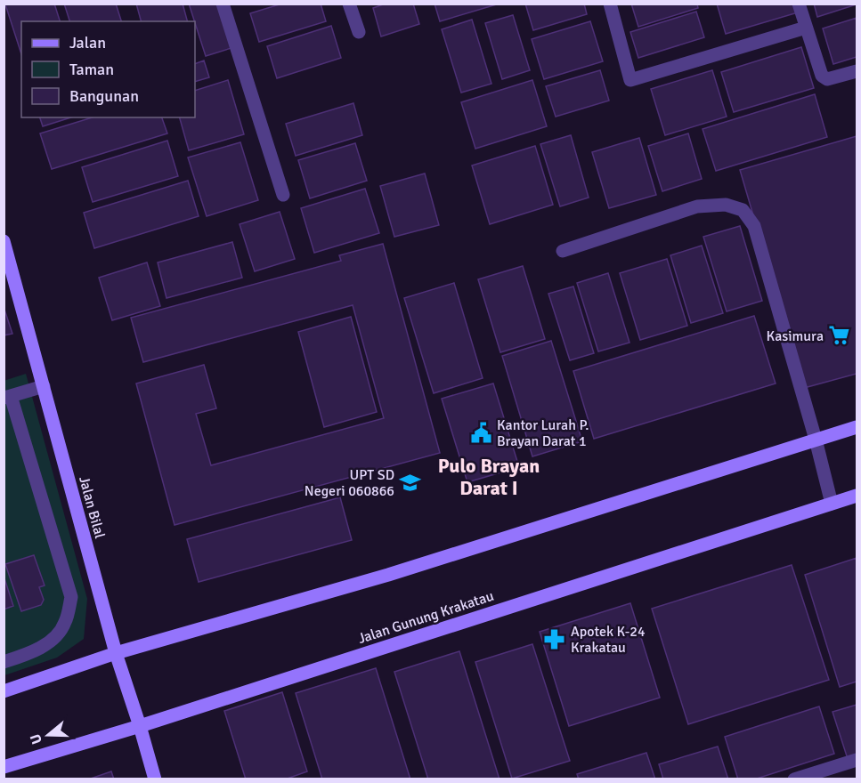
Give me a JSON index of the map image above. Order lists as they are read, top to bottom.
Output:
{
  "streets": {
    "main road": ["Jalan Bilal", "Jalan Gunung Krakatau"]
  },
  "crossings": [
    ["Jalan Bilal", "Jalan Gunung Krakatau"]
  ],
  "districts": ["Pulo Brayan Darat I"],
  "places": {
    "supermarket": ["Kasimura"],
    "public building": ["Kantor Lurah P. Brayan Darat 1"],
    "school or university": ["UPT SD Negeri 060866"],
    "pharmacy": ["Apotek K-24 Krakatau"]
  },
  "legend": ["Jalan", "Taman", "Bangunan"],
  "north": "left"
}
